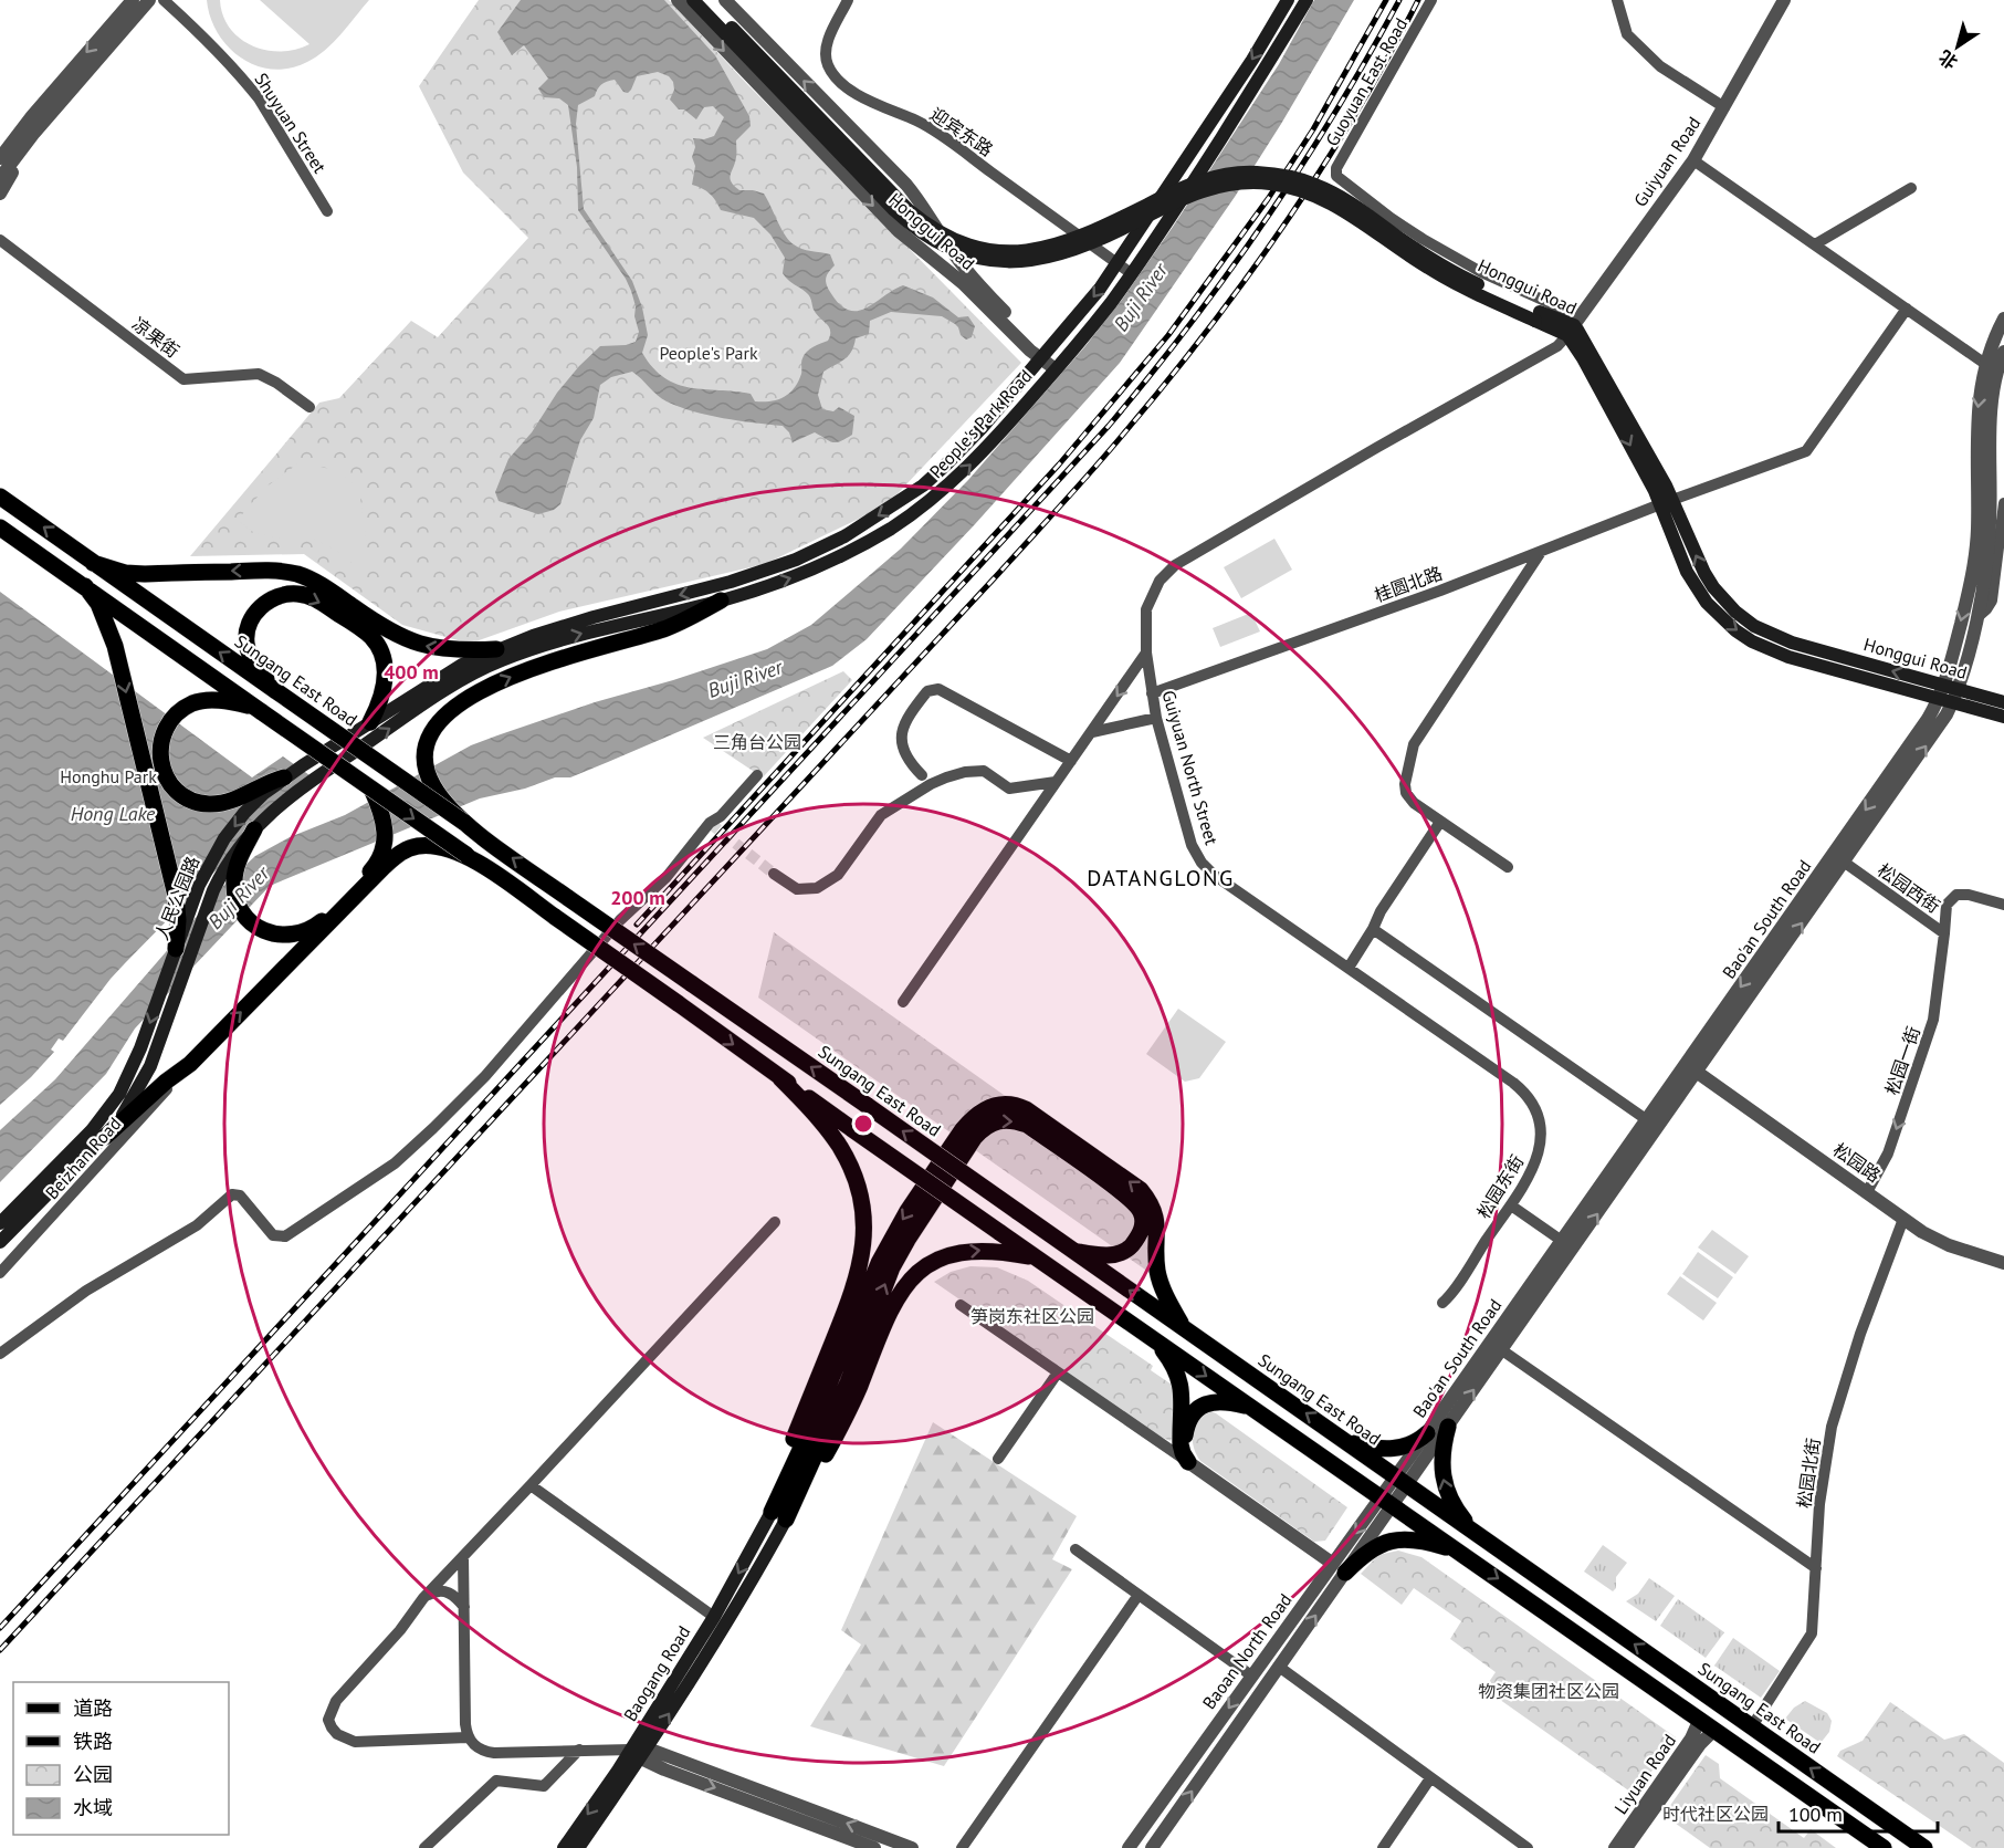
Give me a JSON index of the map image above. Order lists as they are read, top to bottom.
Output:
{
  "streets": {
    "main road": [
      "Honggui Road",
      "People's Park Road",
      "Sungang East Road",
      "人民公园路",
      "Baogang Road"
    ],
    "street": [
      "Guoyuan East Road",
      "Shuyuan Street",
      "迎宾东路",
      "Guiyuan Road",
      "凉果街",
      "桂圆北路",
      "Guiyuan North Street",
      "松园西街",
      "Bao'an South Road",
      "松园一街",
      "Beizhan Road",
      "松园路",
      "松园东街",
      "松园北街",
      "Baoan North Road",
      "Liyuan Road"
    ]
  },
  "crossings": [
    ["Guoyuan East Road", "Guiyuan Road"],
    ["Guoyuan East Road", "Honggui Road"],
    ["Guoyuan East Road", "Guiyuan North Street"],
    ["迎宾东路", "People's Park Road"],
    ["Guiyuan Road", "Honggui Road"],
    ["Guiyuan Road", "Guiyuan North Street"],
    ["Honggui Road", "People's Park Road"],
    ["Honggui Road", "桂圆北路"],
    ["Honggui Road", "Guiyuan North Street"],
    ["Honggui Road", "Bao'an South Road"],
    ["People's Park Road", "人民公园路"],
    ["桂圆北路", "Guiyuan North Street"],
    ["Sungang East Road", "Bao'an South Road"],
    ["Sungang East Road", "松园北街"],
    ["Sungang East Road", "Baoan North Road"],
    ["Guiyuan North Street", "松园东街"],
    ["松园西街", "Bao'an South Road"],
    ["松园西街", "松园一街"],
    ["Bao'an South Road", "松园路"],
    ["Bao'an South Road", "Baoan North Road"],
    ["松园一街", "松园路"],
    ["松园路", "松园北街"]
  ],
  "one_way": ["松园一街"],
  "districts": ["DATANGLONG"],
  "water": ["Buji River", "Hong Lake"],
  "parks": [
    "People's Park",
    "三角台公园",
    "Honghu Park",
    "笋岗东社区公园",
    "物资集团社区公园",
    "时代社区公园"
  ],
  "legend": [
    "道路",
    "铁路",
    "公园",
    "水域"
  ],
  "scale_bar": "100 m",
  "north": "bottom left",
  "rings": ["400 m", "200 m"]
}
